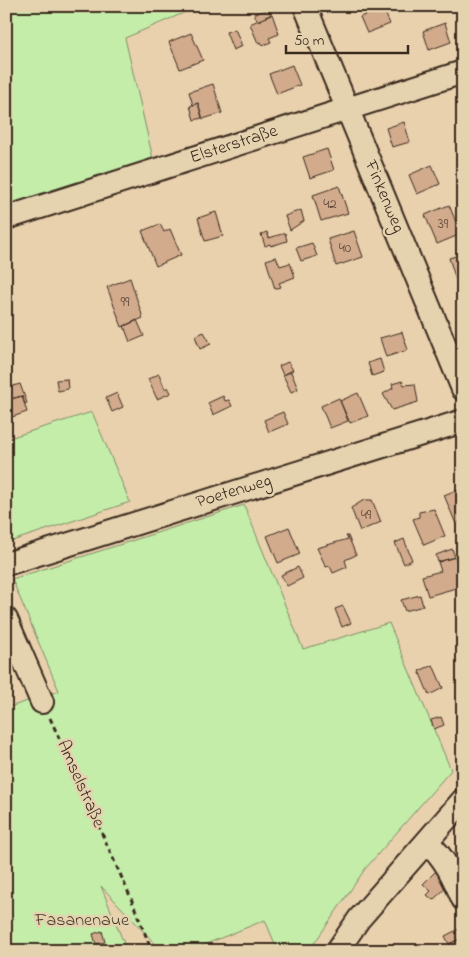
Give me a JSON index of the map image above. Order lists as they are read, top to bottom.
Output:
{
  "streets": {
    "street": ["Elsterstraße", "Finkenweg", "Poetenweg"],
    "path": ["Amselstraße"]
  },
  "crossings": [
    ["Elsterstraße", "Finkenweg"]
  ],
  "parks": ["Fasanenaue"],
  "house_numbers": [
    "42",
    "39",
    "40",
    "99",
    "49"
  ],
  "scale_bar": "50 m"
}
